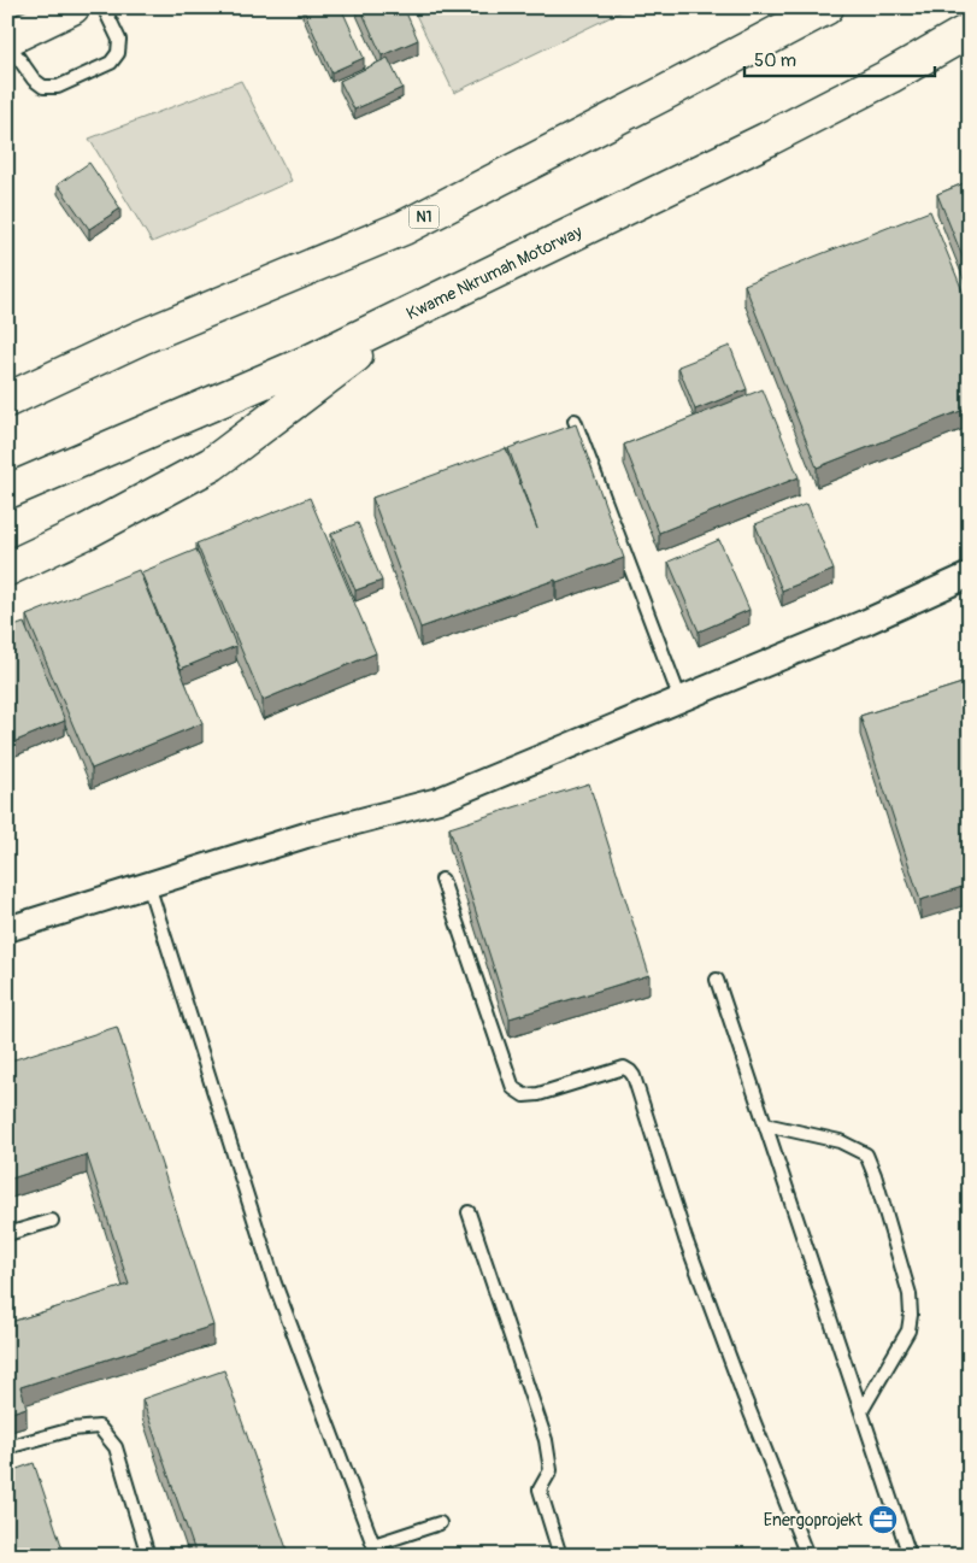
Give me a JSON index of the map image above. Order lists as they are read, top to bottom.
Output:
{
  "streets": {
    "main road": ["N1", "Kwame Nkrumah Motorway"]
  },
  "places": {
    "office": ["Energoprojekt"]
  },
  "scale_bar": "50 m"
}
